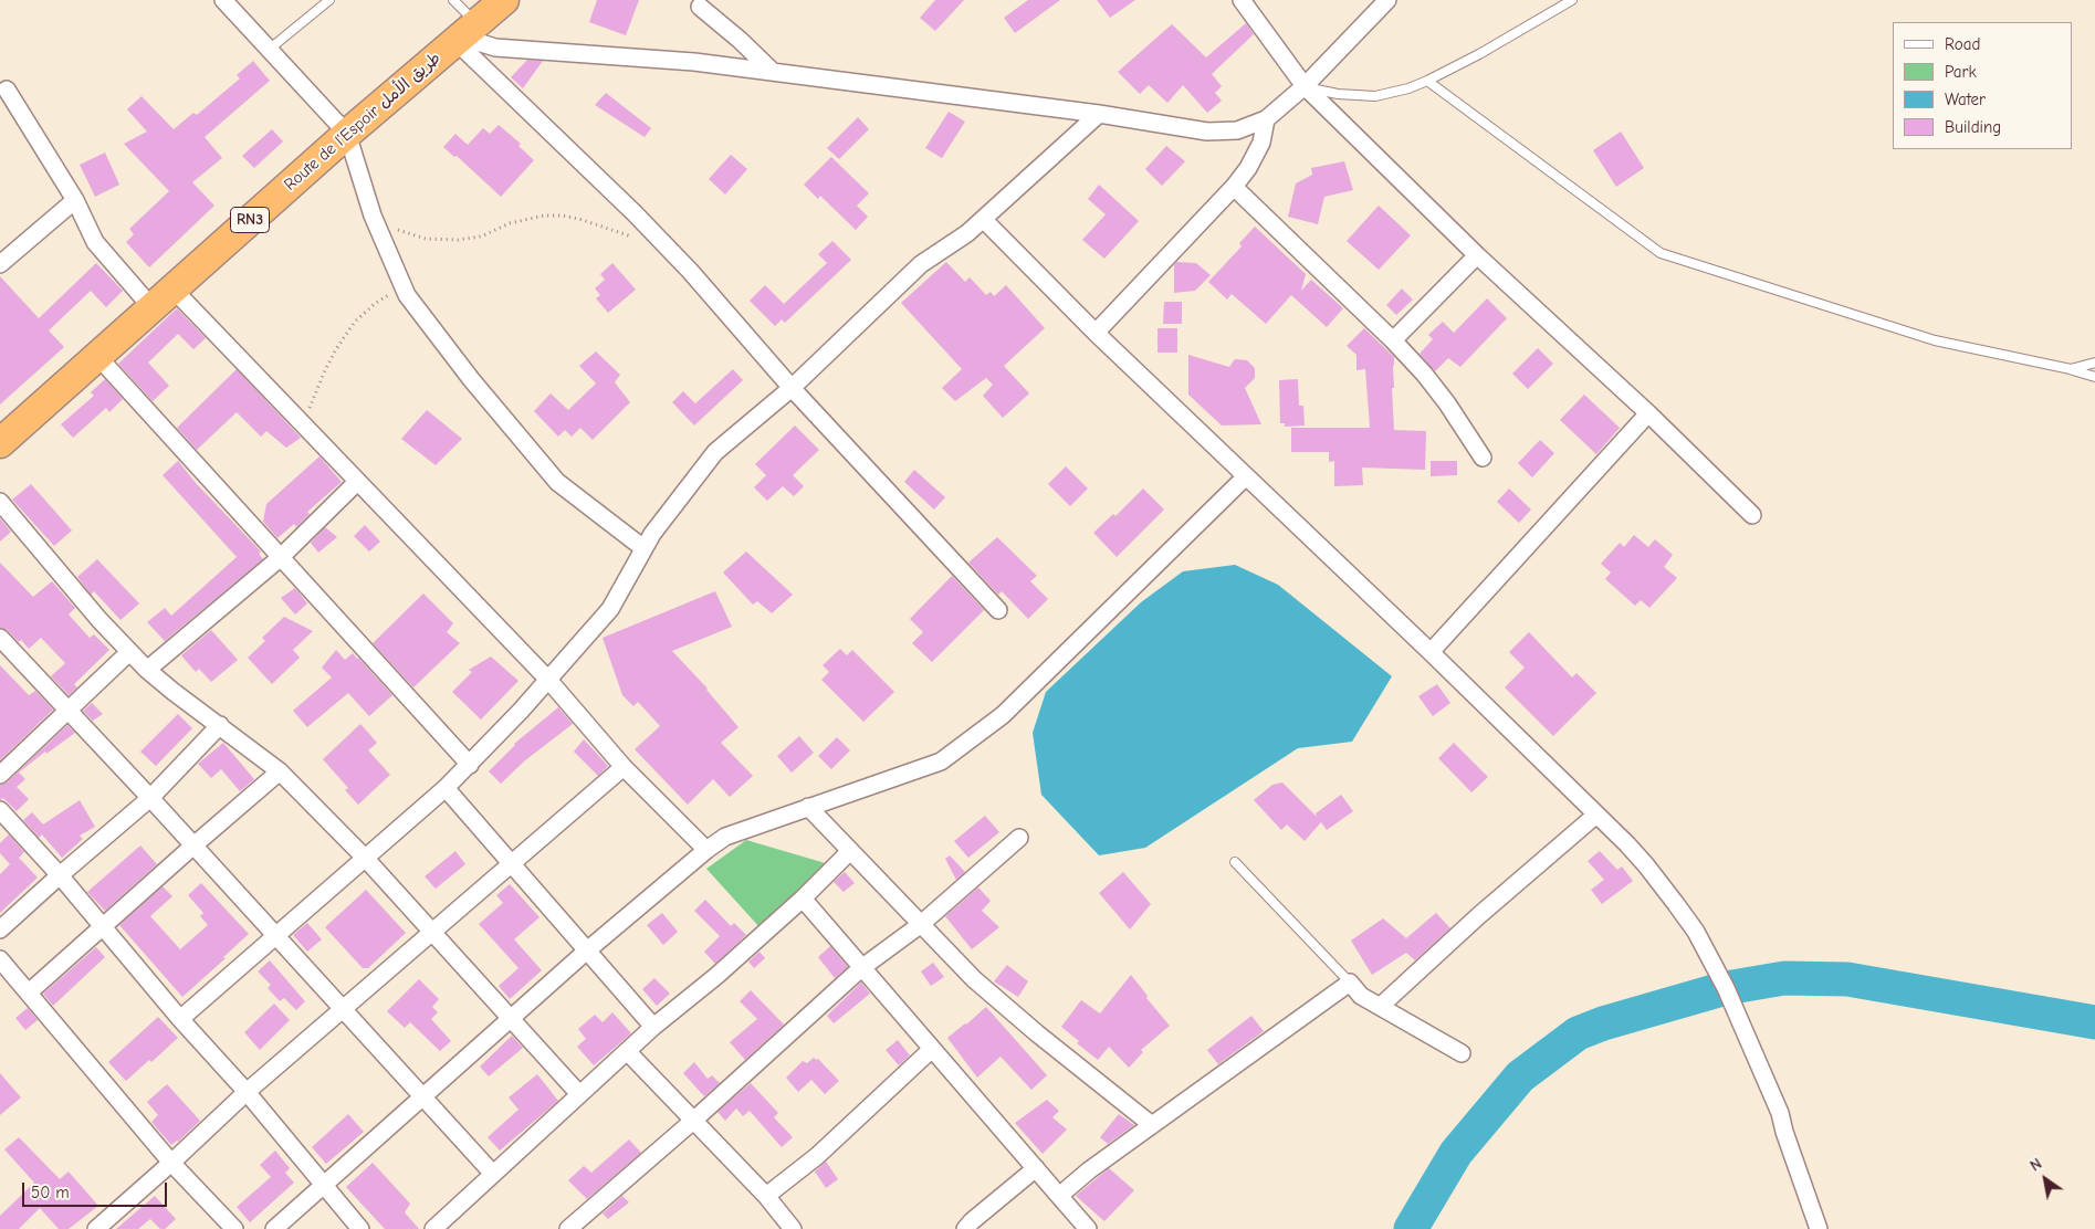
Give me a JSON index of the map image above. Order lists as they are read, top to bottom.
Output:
{
  "streets": {
    "highway": ["Route de l’Espoir طريق الأمل", "RN3"]
  },
  "legend": [
    "Road",
    "Park",
    "Water",
    "Building"
  ],
  "scale_bar": "50 m",
  "north": "top left"
}
